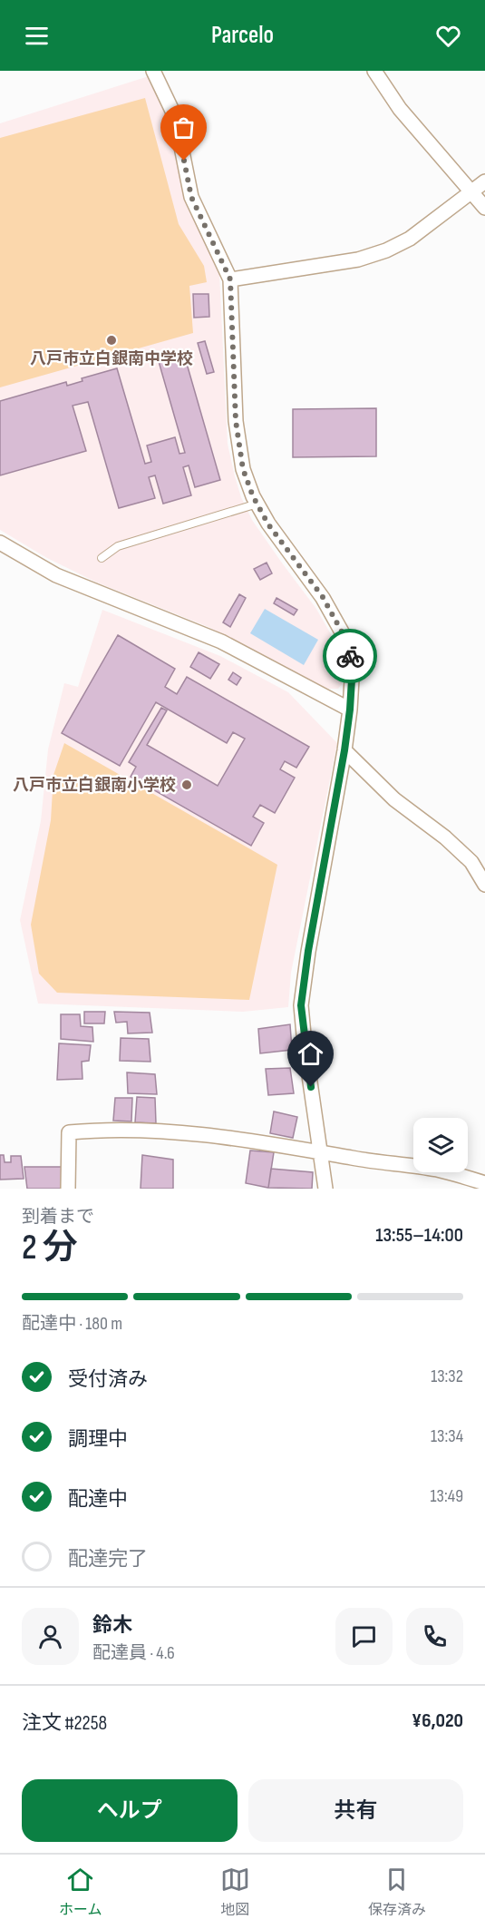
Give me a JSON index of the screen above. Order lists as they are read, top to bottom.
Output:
{
  "places": ["八戸市立白銀南中学校", "八戸市立白銀南小学校"],
  "page": {
    "header": "Parcelo",
    "heading": ["2 分", "到着まで", "13:55–14:00"],
    "panel": [
      "鈴木",
      "配達員 · 4.6",
      "注文 #2258",
      "¥6,020"
    ],
    "bar": "配達中 · 180 m",
    "list": [
      ["受付済み", "13:32"],
      ["調理中", "13:34"],
      ["配達中", "13:49"],
      "配達完了"
    ],
    "buttons": ["ヘルプ", "共有"],
    "tabs": ["ホーム", "地図", "保存済み"]
  }
}
